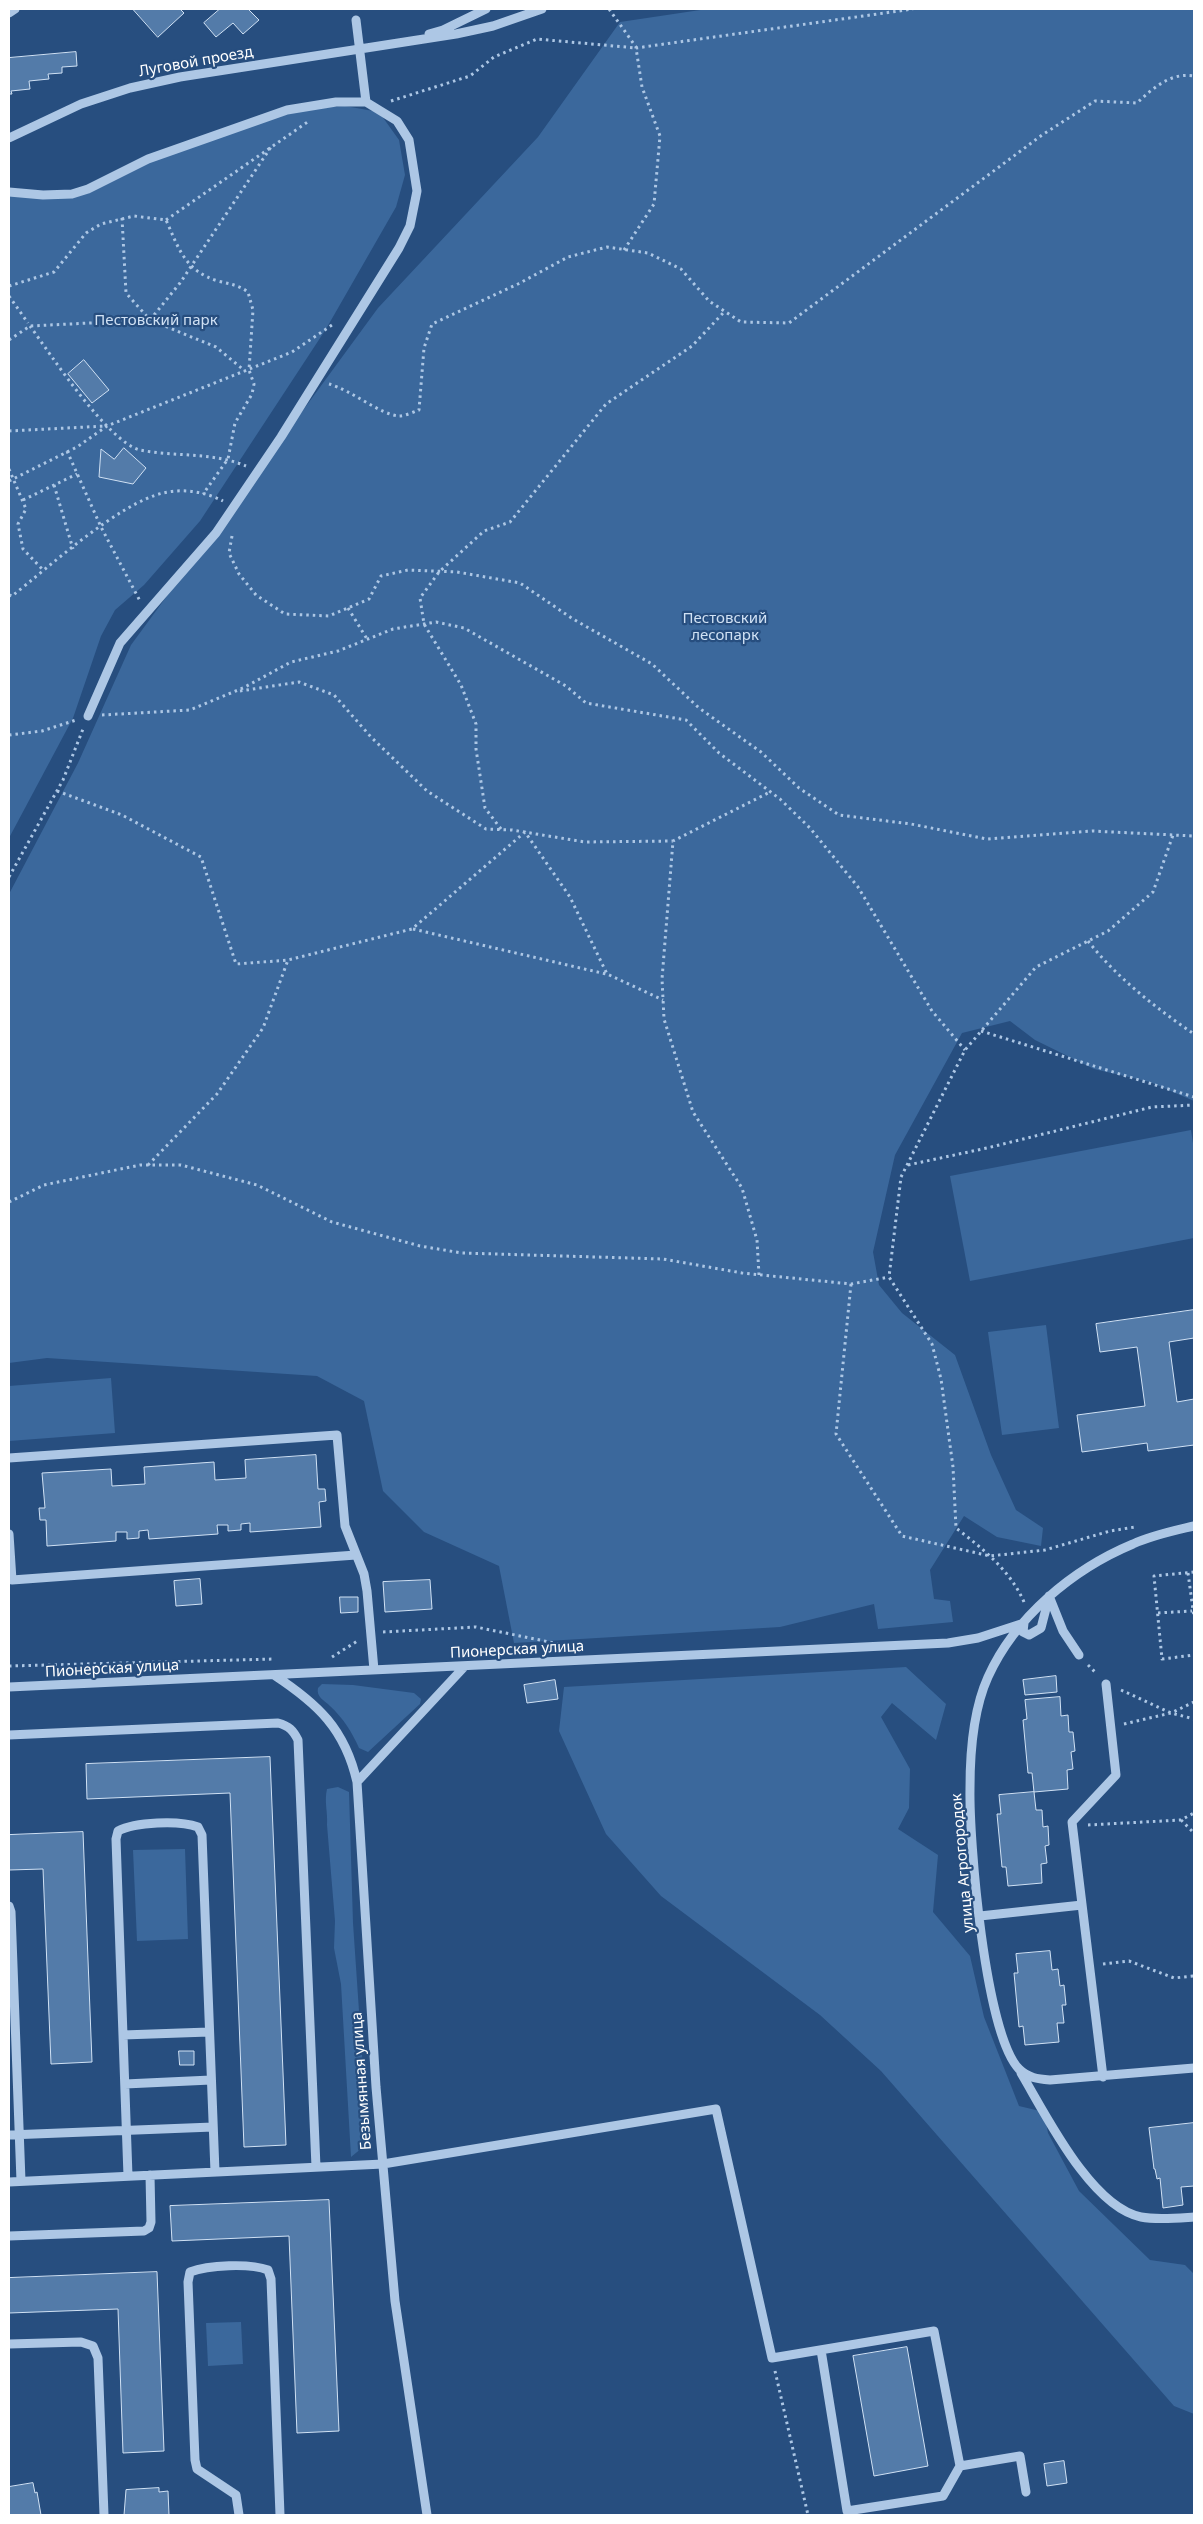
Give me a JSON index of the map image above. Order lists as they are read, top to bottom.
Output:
{
  "streets": {
    "street": [
      "Луговой проезд",
      "Пионерская улица",
      "улица Агрогородок",
      "Безымянная улица"
    ]
  },
  "crossings": [
    ["Пионерская улица", "улица Агрогородок"],
    ["Пионерская улица", "Безымянная улица"]
  ],
  "parks": ["Пестовский парк", "Пестовский лесопарк"]
}
